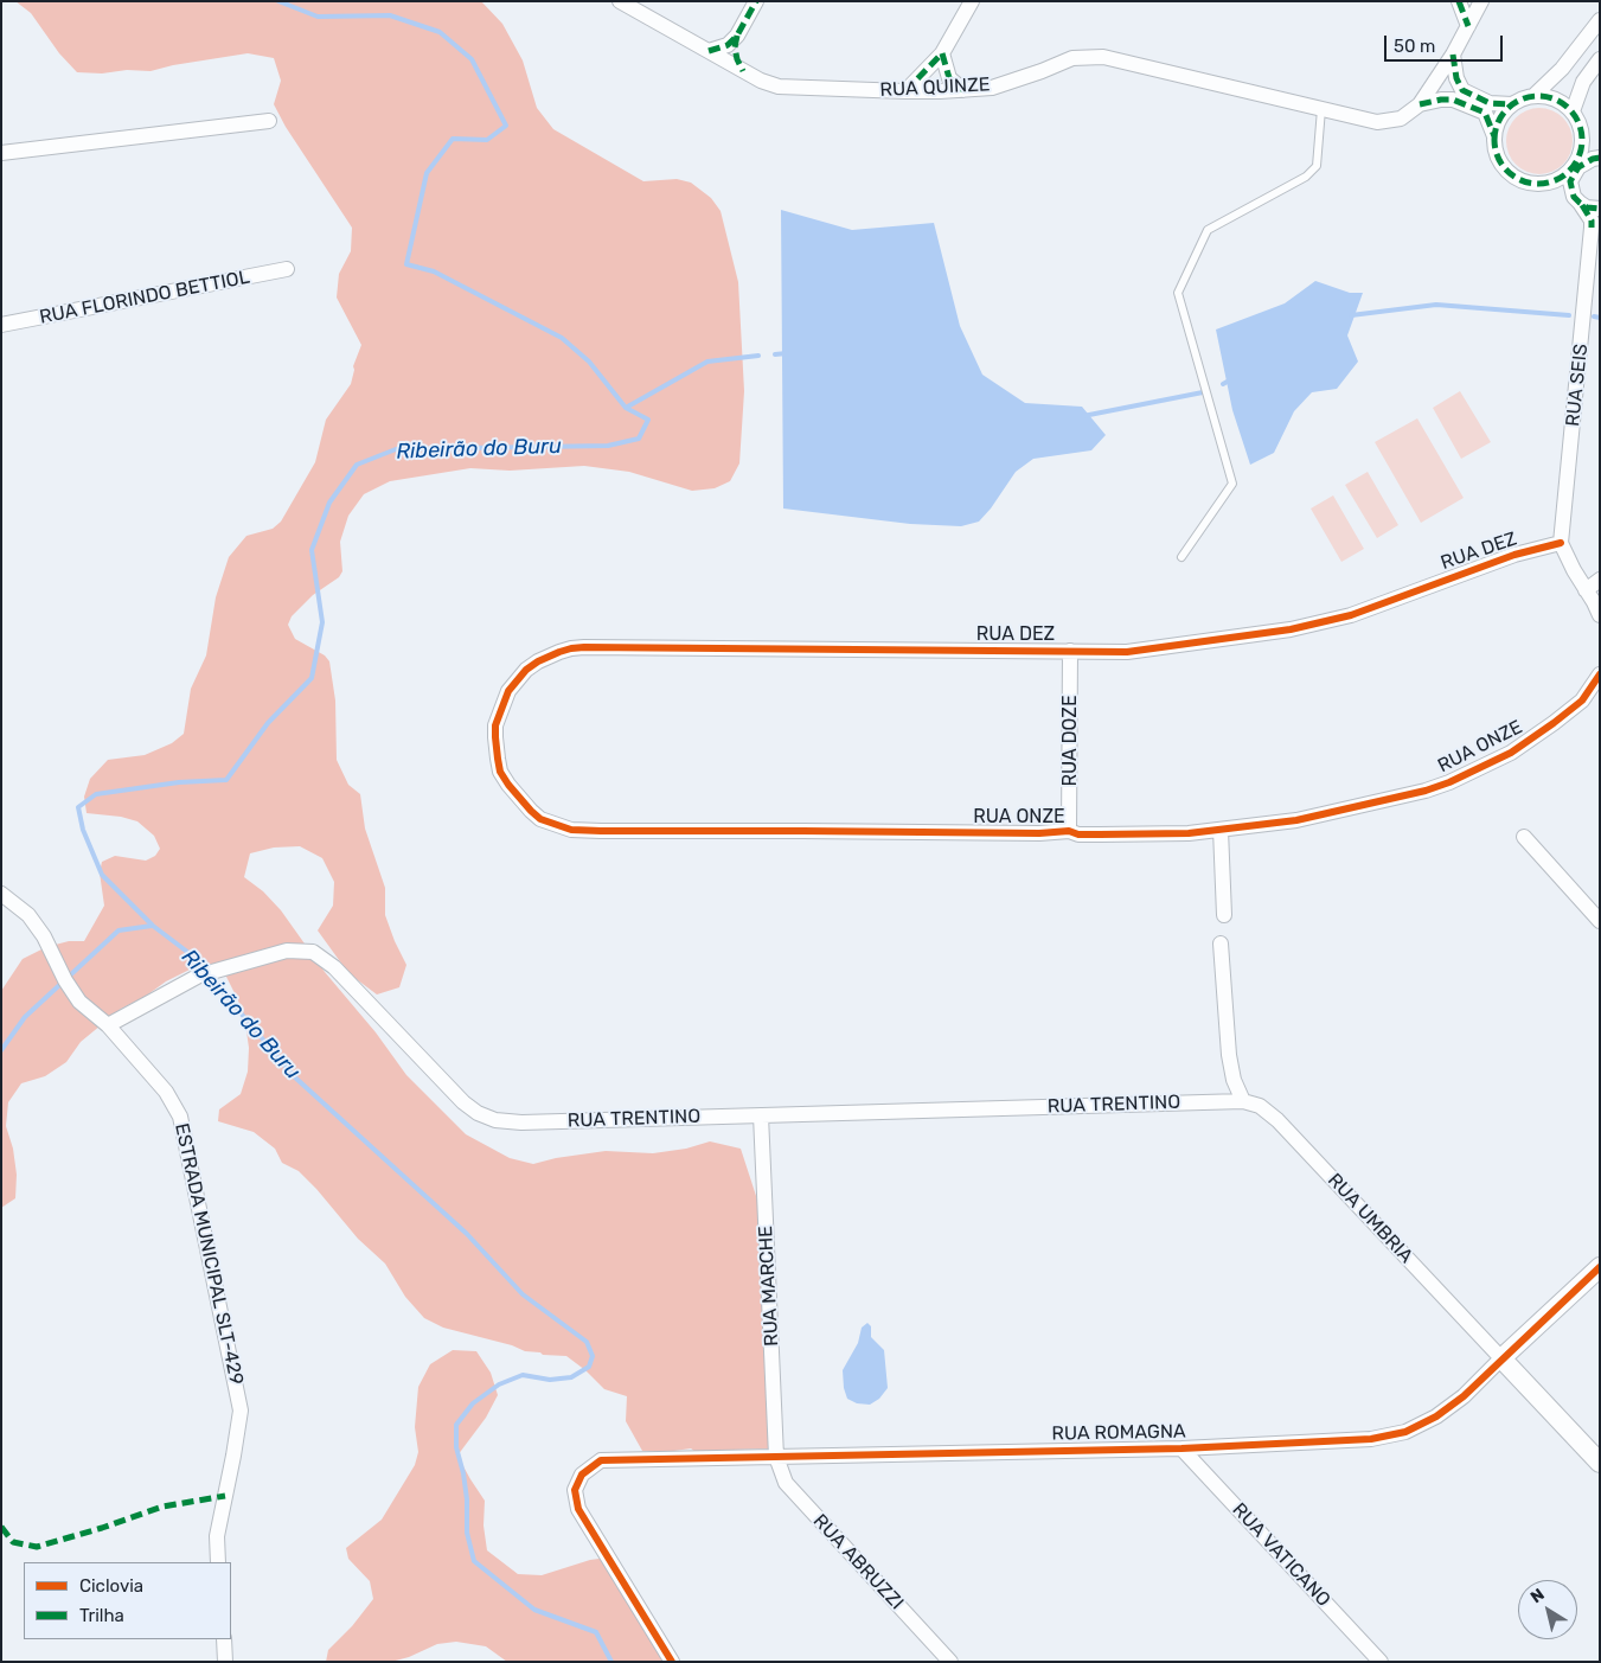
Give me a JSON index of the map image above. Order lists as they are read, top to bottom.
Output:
{
  "streets": {
    "street": [
      "RUA QUINZE",
      "RUA FLORINDO BETTIOL",
      "RUA SEIS",
      "RUA DEZ",
      "RUA DOZE",
      "RUA ONZE",
      "RUA TRENTINO",
      "RUA UMBRIA",
      "ESTRADA MUNICIPAL SLT-429",
      "RUA MARCHE",
      "RUA ROMAGNA",
      "RUA VATICANO",
      "RUA ABRUZZI"
    ]
  },
  "crossings": [
    ["RUA SEIS", "RUA DEZ"],
    ["RUA DEZ", "RUA DOZE"],
    ["RUA DEZ", "RUA ONZE"],
    ["RUA DOZE", "RUA ONZE"],
    ["RUA TRENTINO", "RUA UMBRIA"],
    ["RUA TRENTINO", "ESTRADA MUNICIPAL SLT-429"],
    ["RUA TRENTINO", "RUA MARCHE"],
    ["RUA UMBRIA", "RUA ROMAGNA"],
    ["RUA MARCHE", "RUA ROMAGNA"],
    ["RUA MARCHE", "RUA ABRUZZI"],
    ["RUA ROMAGNA", "RUA VATICANO"],
    ["RUA ROMAGNA", "RUA ABRUZZI"]
  ],
  "water": ["Ribeirão do Buru"],
  "legend": ["Ciclovia", "Trilha"],
  "scale_bar": "50 m",
  "north": "top left"
}
